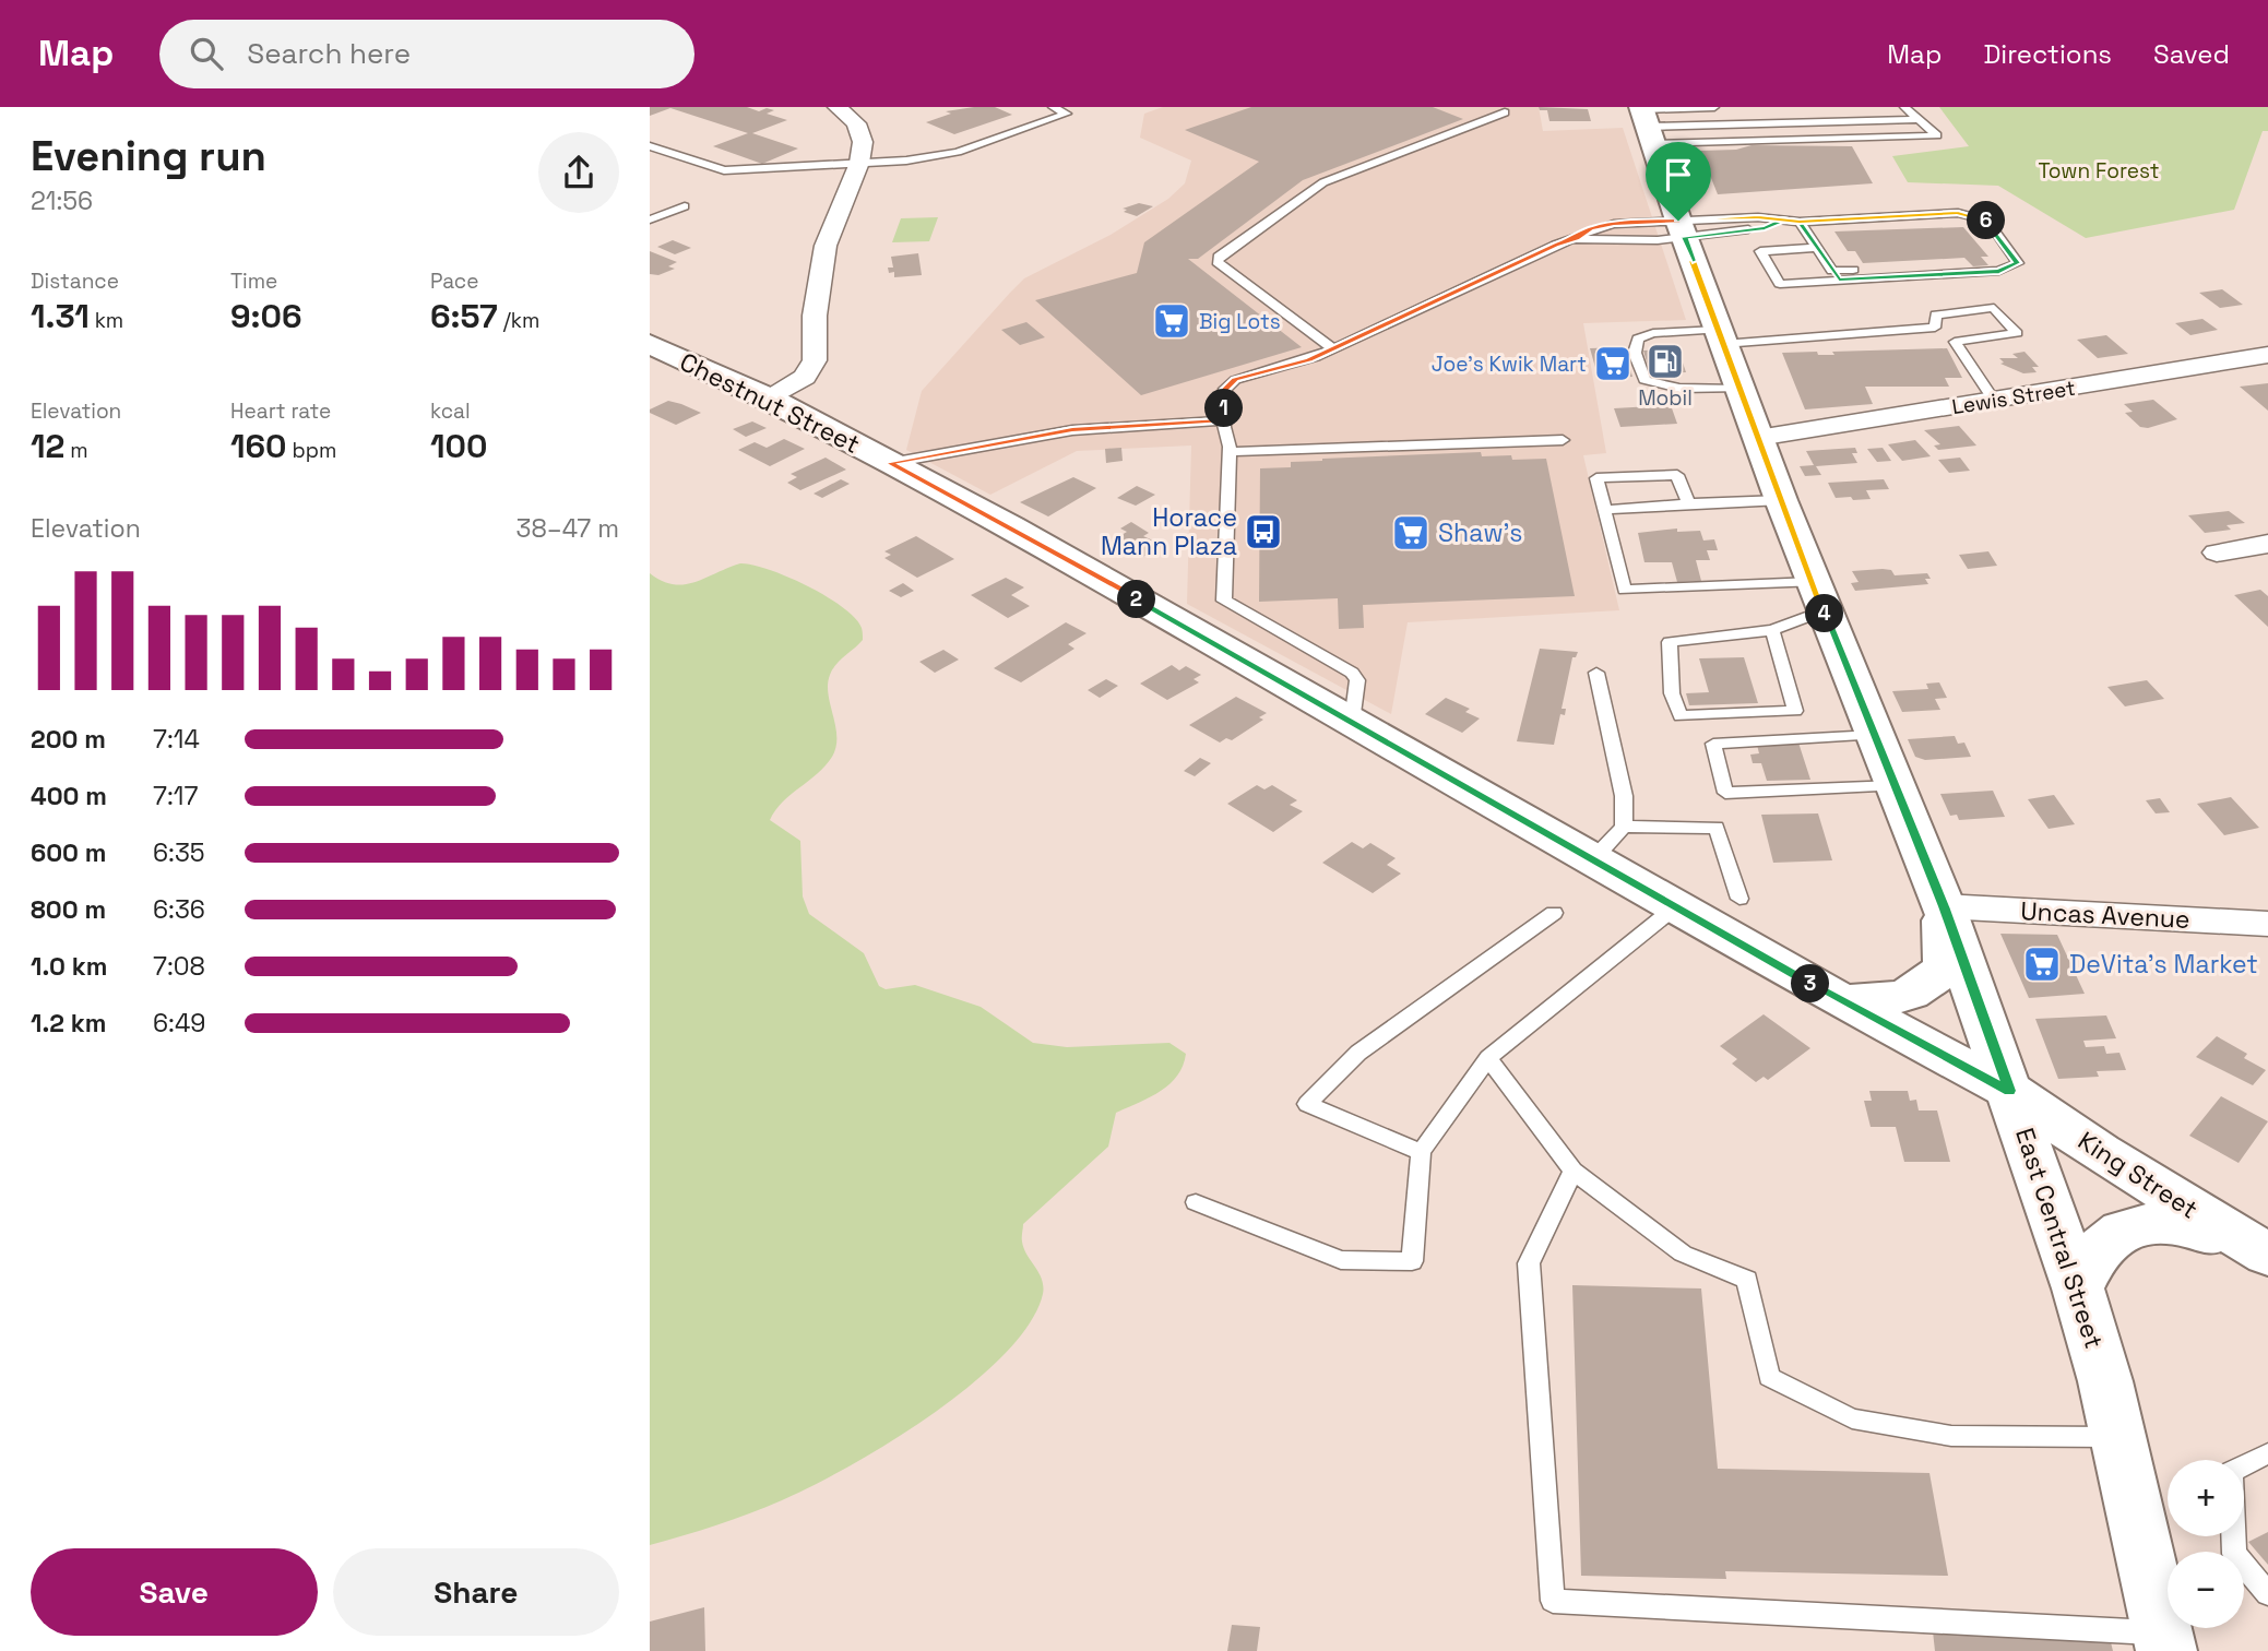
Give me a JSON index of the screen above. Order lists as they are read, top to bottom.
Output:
{
  "streets": {
    "main road": ["Chestnut Street", "King Street", "East Central Street"],
    "street": ["Lewis Street", "Uncas Avenue"]
  },
  "crossings": [
    ["Lewis Street", "East Central Street"],
    ["Chestnut Street", "King Street"],
    ["Chestnut Street", "East Central Street"],
    ["Uncas Avenue", "East Central Street"],
    ["King Street", "East Central Street"]
  ],
  "parks": ["Town Forest"],
  "places": {
    "supermarket": [
      "Big Lots",
      "Joe's Kwik Mart",
      "Shaw's",
      "DeVita's Market"
    ],
    "fuel station": ["Mobil"],
    "bus stop": ["Horace Mann Plaza"]
  },
  "page": {
    "header": "Map",
    "search": "Search here",
    "nav": ["Map", "Directions", "Saved"],
    "heading": ["Evening run", "21:56"],
    "pins": [
      "6",
      "1",
      "2",
      "4",
      "3"
    ],
    "stats": [
      ["Distance", "1.31 km"],
      ["Time", "9:06"],
      ["Pace", "6:57 /km"],
      ["Elevation", "12 m"],
      ["Heart rate", "160 bpm"],
      ["kcal", "100"]
    ],
    "chart": ["Elevation", "38–47 m"],
    "list": [
      {
        "name": "200 m",
        "note": "7:14"
      },
      {
        "name": "400 m",
        "note": "7:17"
      },
      {
        "name": "600 m",
        "note": "6:35"
      },
      {
        "name": "800 m",
        "note": "6:36"
      },
      {
        "name": "1.0 km",
        "note": "7:08"
      },
      {
        "name": "1.2 km",
        "note": "6:49"
      }
    ],
    "map_buttons": ["+", "−"],
    "buttons": ["Save", "Share"]
  }
}
